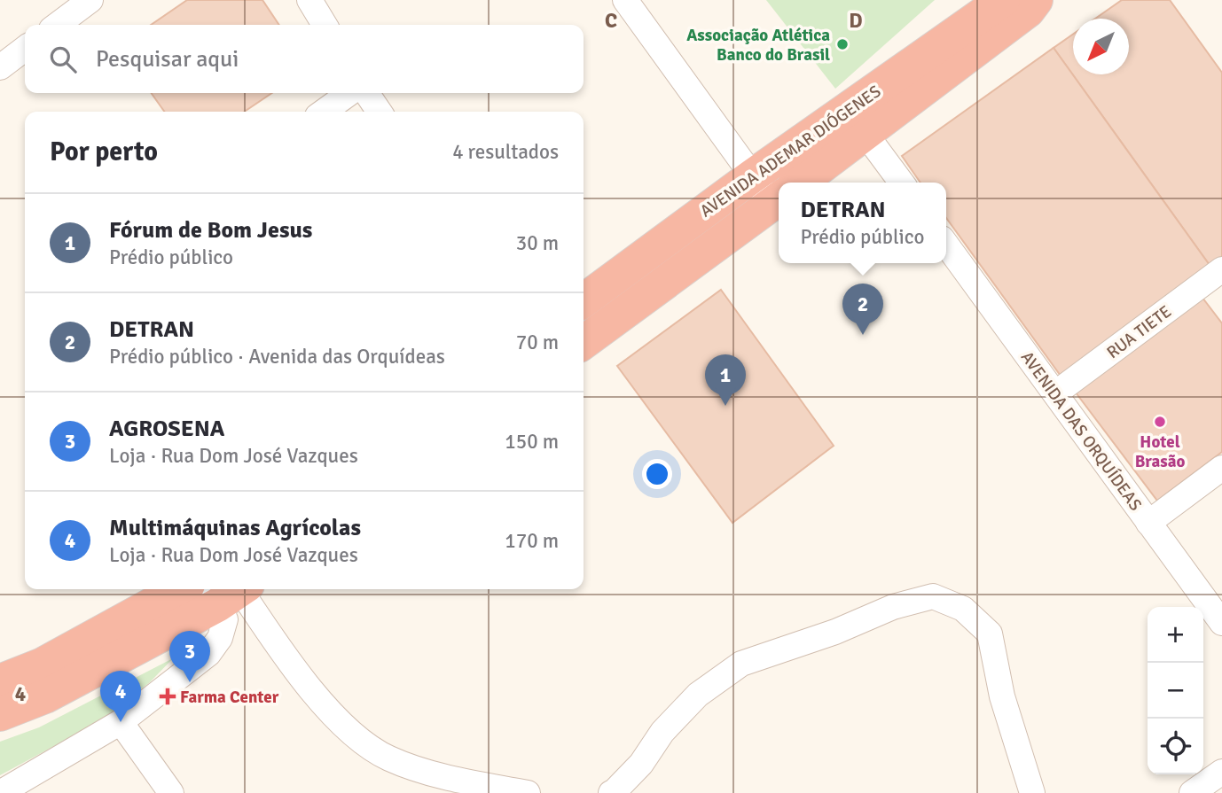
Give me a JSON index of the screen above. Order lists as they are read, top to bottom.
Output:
{
  "streets": {
    "highway": ["AVENIDA ADEMAR DIÓGENES"],
    "street": ["RUA TIETE", "AVENIDA DAS ORQUÍDEAS"]
  },
  "crossings": [
    ["RUA TIETE", "AVENIDA DAS ORQUÍDEAS"]
  ],
  "places": {
    "other": ["Associação Atlética Banco do Brasil", "Hotel Brasão"],
    "health": ["Farma Center"]
  },
  "north": "bottom left",
  "page": {
    "search": "Pesquisar aqui",
    "heading": ["Por perto", "4 resultados"],
    "popup": ["DETRAN", "Prédio público"],
    "list": [
      {
        "mark": "1",
        "name": "Fórum de Bom Jesus",
        "note": "Prédio público",
        "value": "30 m"
      },
      {
        "mark": "2",
        "name": "DETRAN",
        "note": "Prédio público · Avenida das Orquídeas",
        "value": "70 m"
      },
      {
        "mark": "3",
        "name": "AGROSENA",
        "note": "Loja · Rua Dom José Vazques",
        "value": "150 m"
      },
      {
        "mark": "4",
        "name": "Multimáquinas Agrícolas",
        "note": "Loja · Rua Dom José Vazques",
        "value": "170 m"
      }
    ],
    "pins": [
      "2",
      "1",
      "3",
      "4"
    ],
    "map_buttons": ["+", "−"]
  },
  "grid": {
    "columns": ["C", "D"],
    "rows": ["4"]
  }
}
